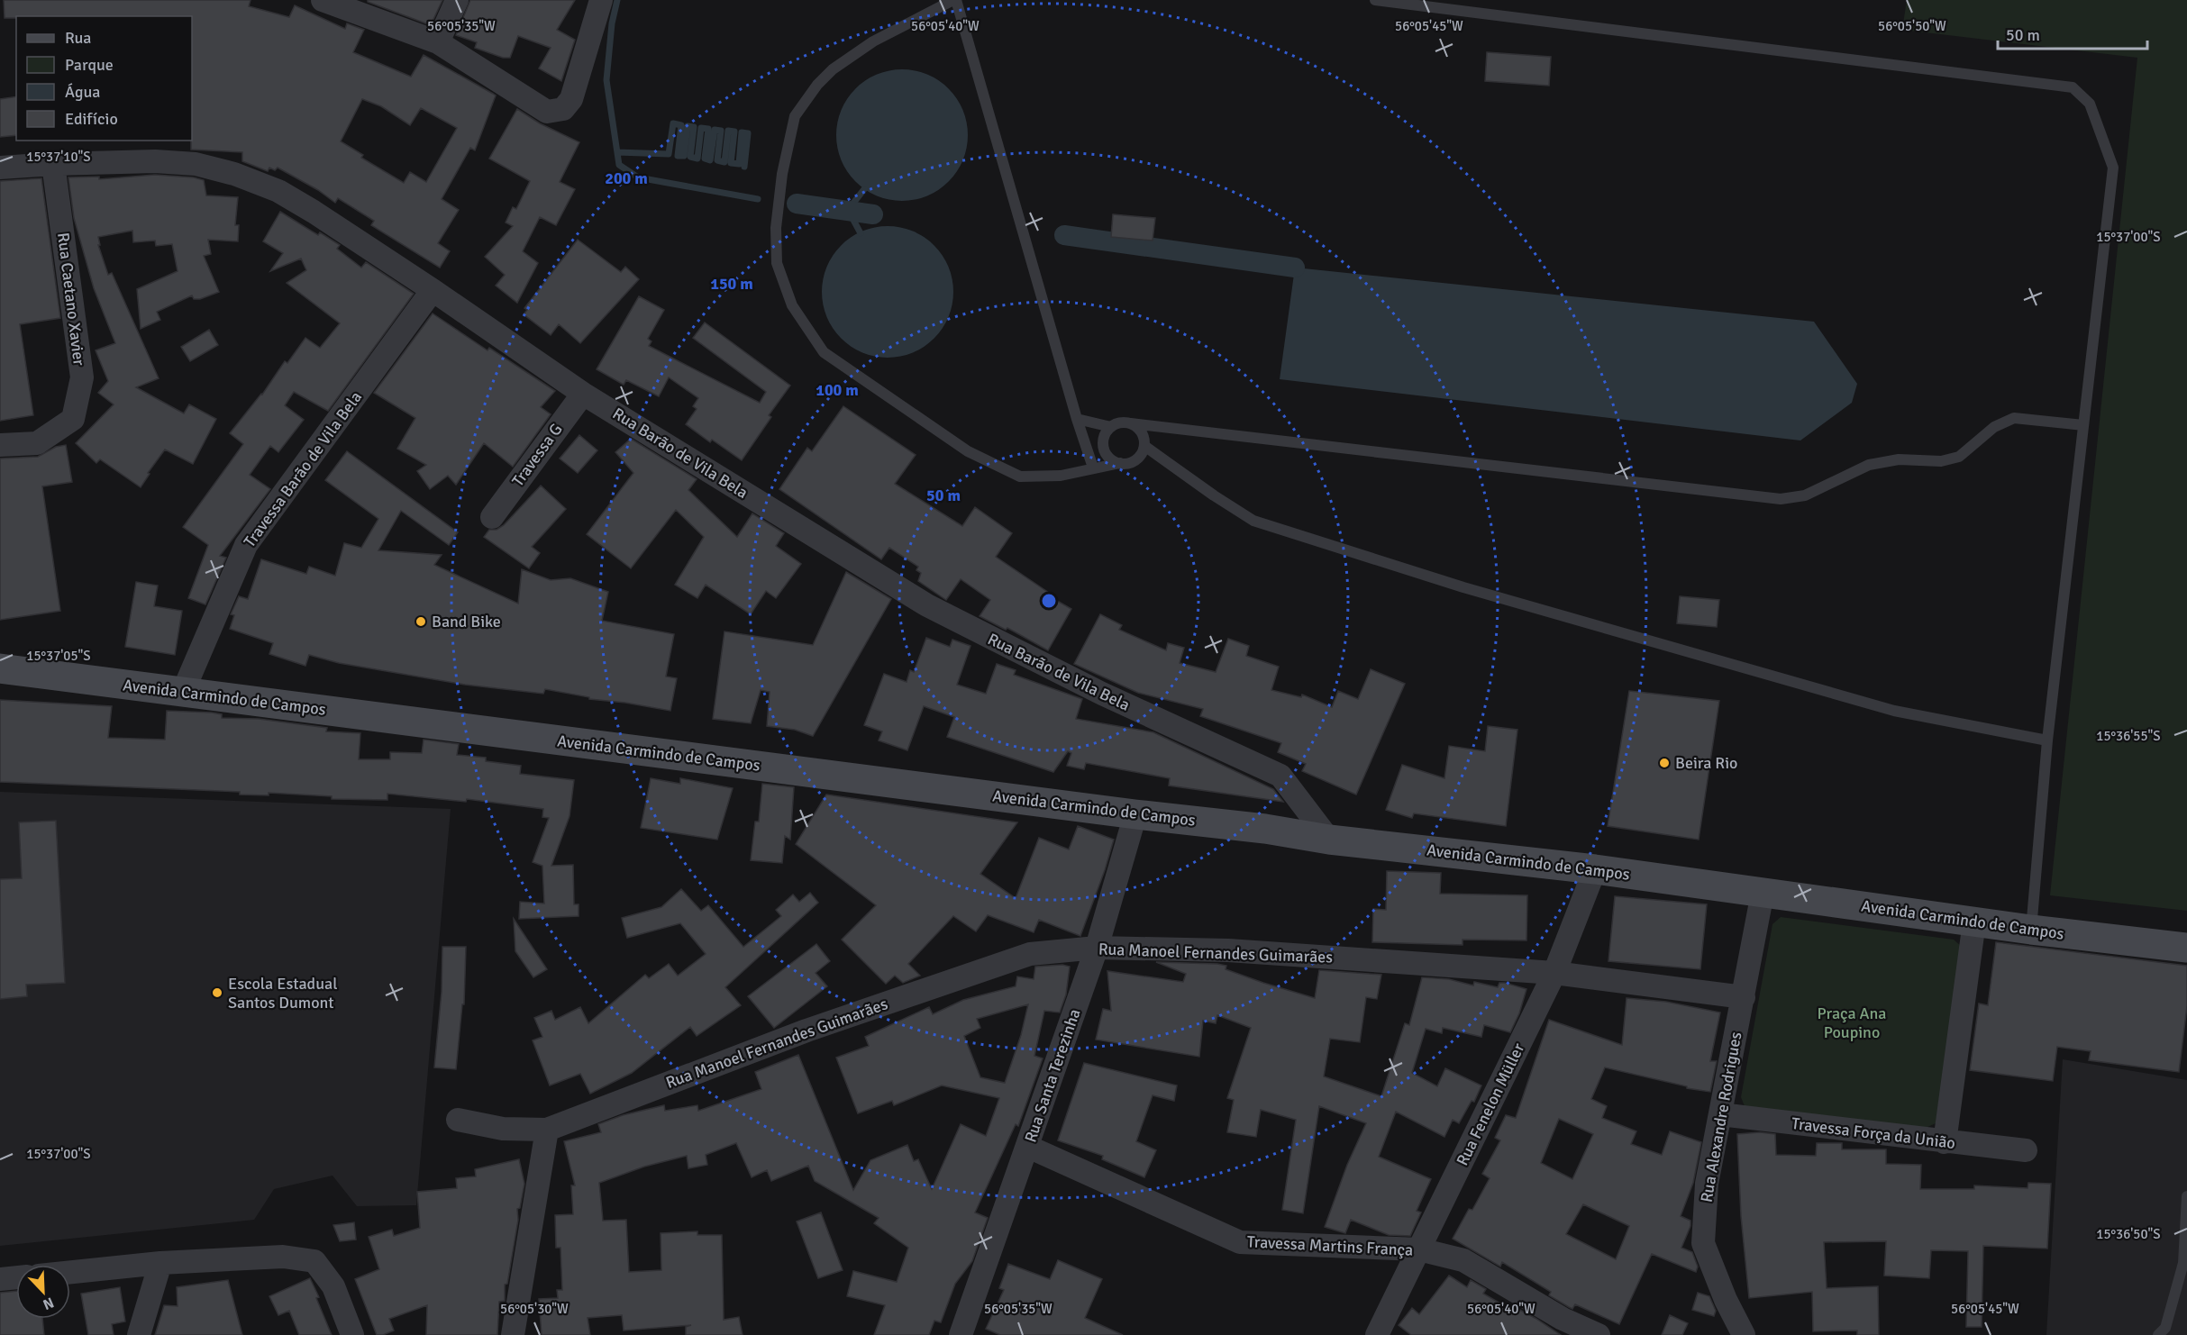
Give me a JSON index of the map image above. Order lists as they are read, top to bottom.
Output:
{
  "streets": {
    "main road": ["Avenida Carmindo de Campos"],
    "street": [
      "Rua Caetano Xavier",
      "Rua Barão de Vila Bela",
      "Travessa G",
      "Travessa Barão de Vila Bela",
      "Rua Manoel Fernandes Guimarães",
      "Rua Santa Terezinha",
      "Rua Fenelon Müller",
      "Rua Alexandre Rodrigues",
      "Travessa Força da União",
      "Travessa Martins França"
    ]
  },
  "crossings": [
    ["Rua Caetano Xavier", "Rua Barão de Vila Bela"],
    ["Rua Barão de Vila Bela", "Travessa G"],
    ["Rua Barão de Vila Bela", "Travessa Barão de Vila Bela"],
    ["Rua Barão de Vila Bela", "Avenida Carmindo de Campos"],
    ["Travessa Barão de Vila Bela", "Avenida Carmindo de Campos"],
    ["Avenida Carmindo de Campos", "Rua Santa Terezinha"],
    ["Avenida Carmindo de Campos", "Rua Fenelon Müller"],
    ["Avenida Carmindo de Campos", "Rua Alexandre Rodrigues"],
    ["Rua Manoel Fernandes Guimarães", "Rua Santa Terezinha"],
    ["Rua Manoel Fernandes Guimarães", "Rua Fenelon Müller"],
    ["Rua Manoel Fernandes Guimarães", "Rua Alexandre Rodrigues"],
    ["Rua Santa Terezinha", "Travessa Martins França"],
    ["Rua Fenelon Müller", "Travessa Martins França"],
    ["Rua Alexandre Rodrigues", "Travessa Força da União"]
  ],
  "parks": ["Praça Ana Poupino"],
  "places": ["Band Bike", "Beira Rio", "Escola Estadual Santos Dumont"],
  "legend": [
    "Rua",
    "Parque",
    "Água",
    "Edifício"
  ],
  "scale_bar": "50 m",
  "north": "bottom right",
  "coordinates": [
    "56°05'35\"W",
    "56°05'40\"W",
    "56°05'45\"W",
    "56°05'50\"W",
    "15°37'10\"S",
    "15°37'00\"S",
    "15°37'05\"S",
    "15°36'55\"S",
    "15°36'50\"S",
    "56°05'30\"W"
  ],
  "rings": [
    "200 m",
    "150 m",
    "100 m",
    "50 m"
  ]
}
